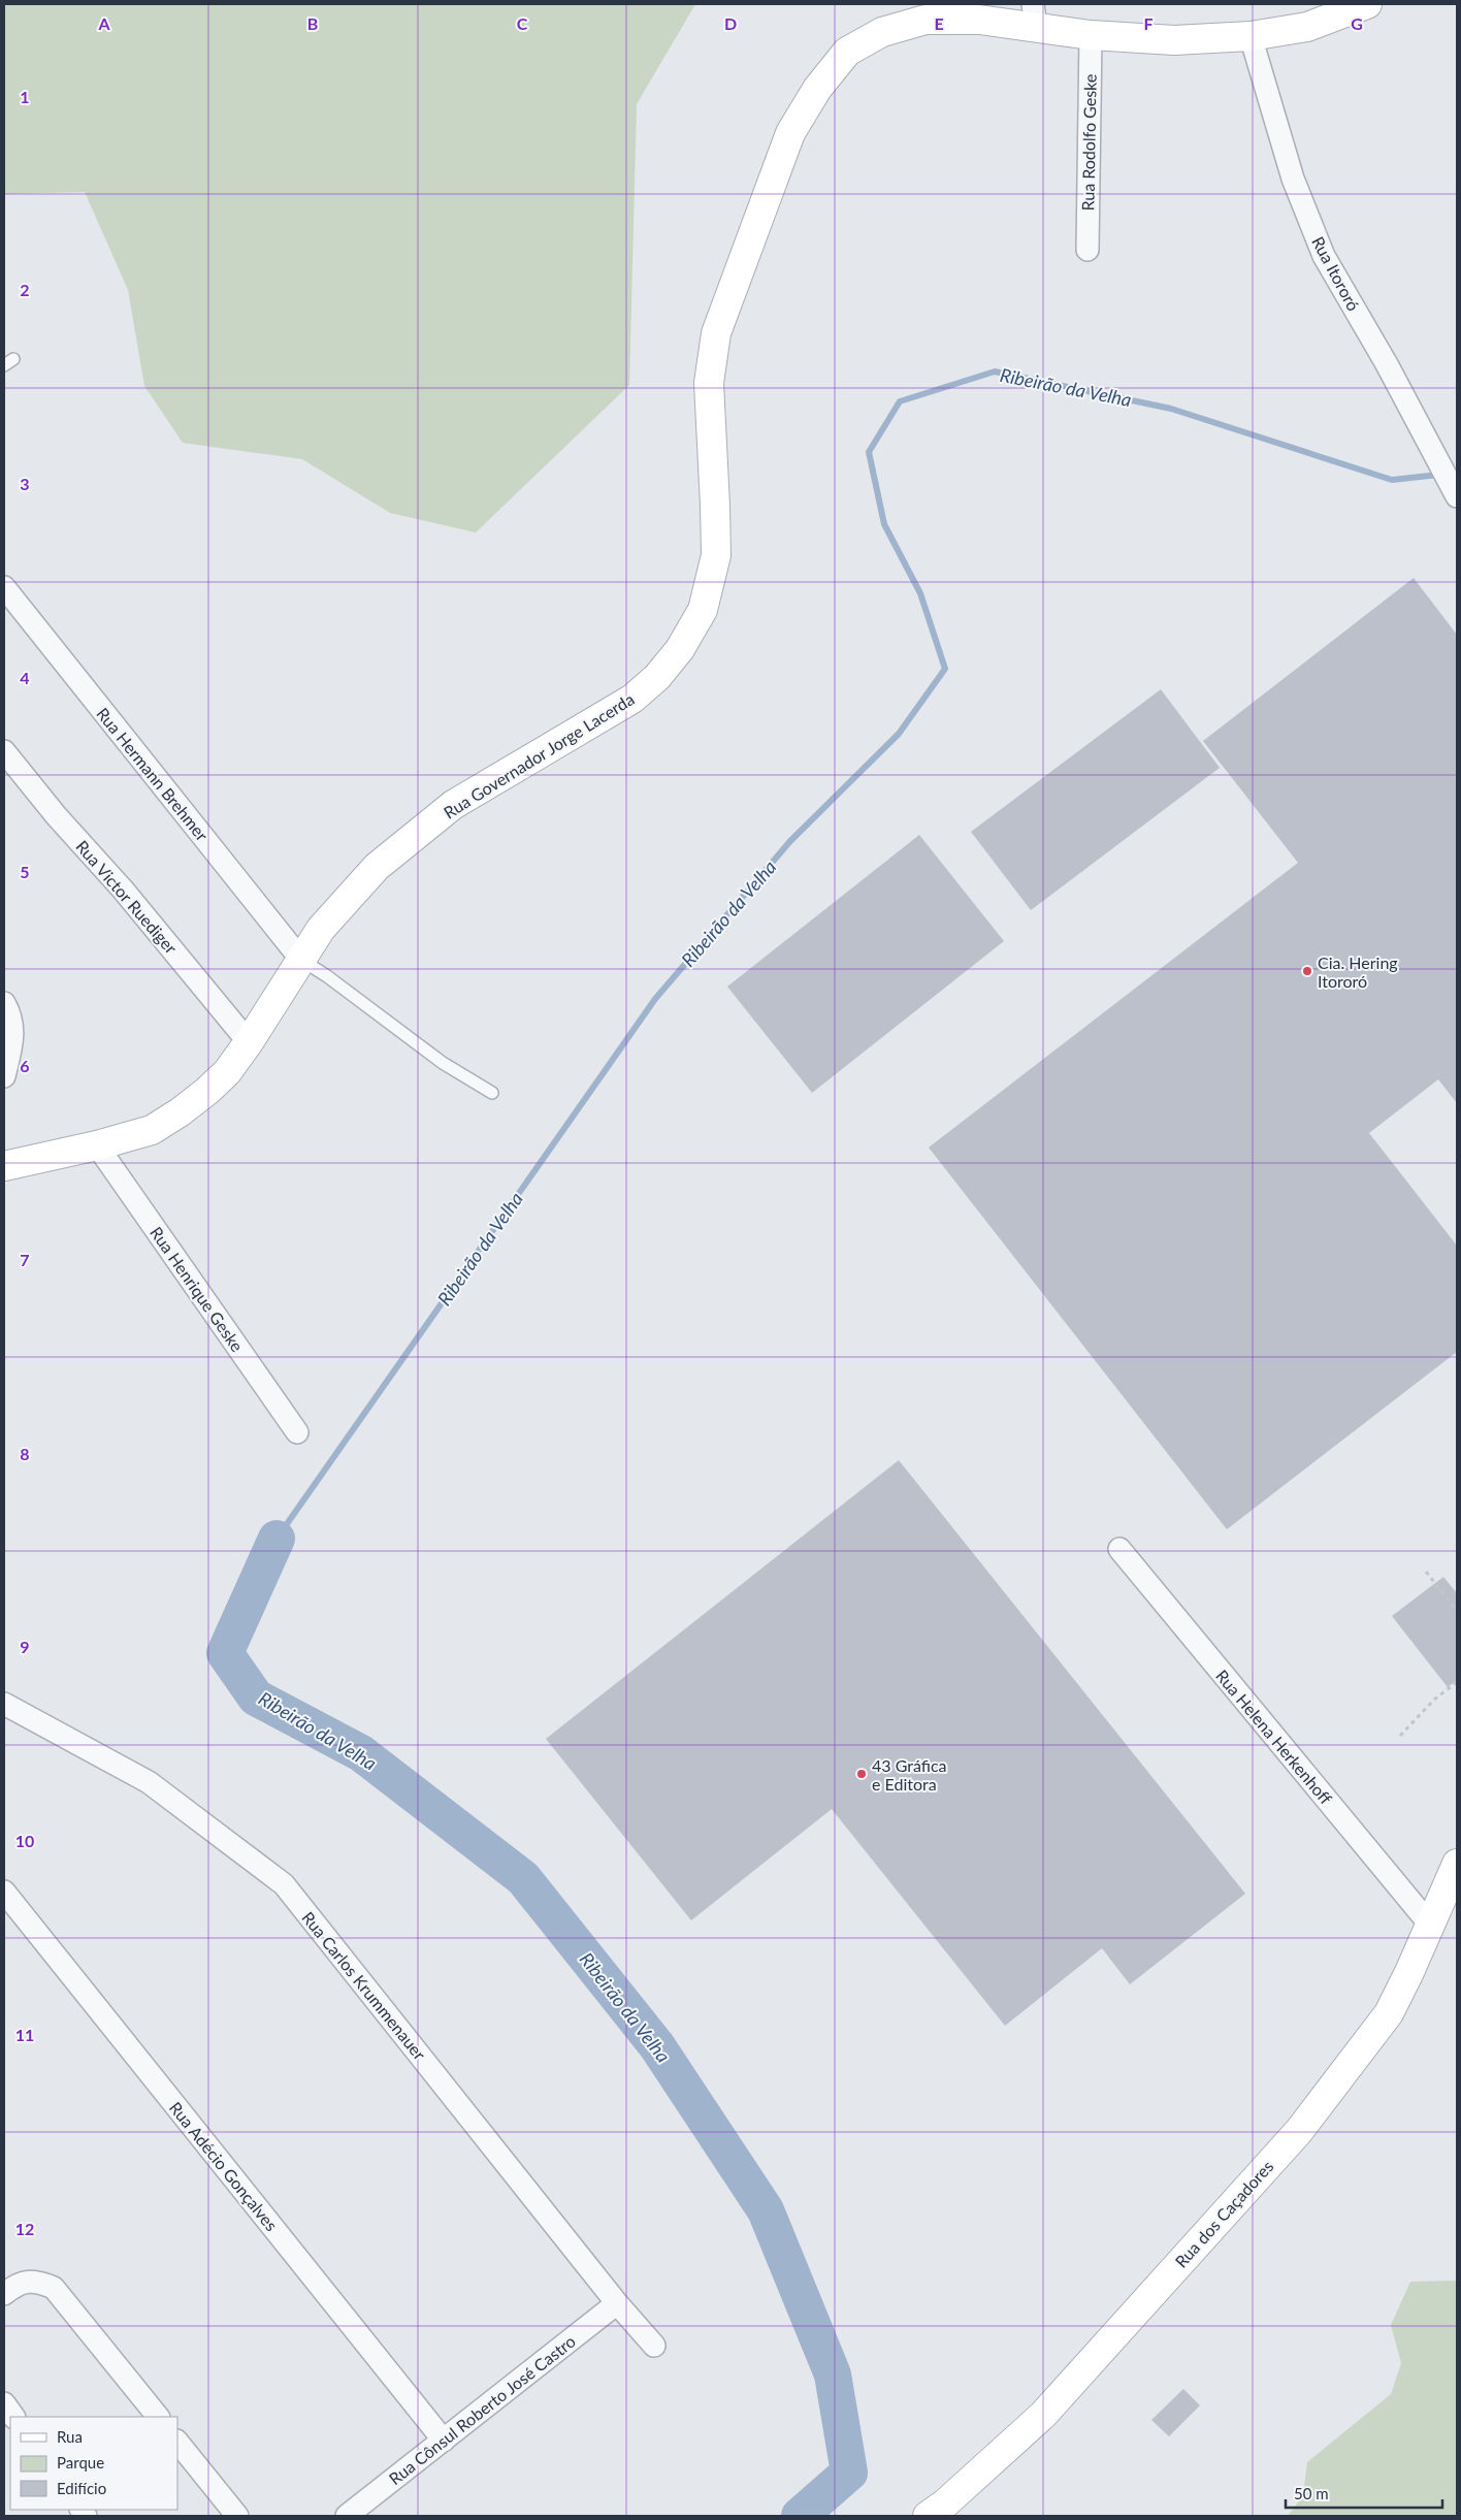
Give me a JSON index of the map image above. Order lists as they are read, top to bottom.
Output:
{
  "streets": {
    "main road": ["Rua Governador Jorge Lacerda", "Rua dos Caçadores"],
    "street": [
      "Rua Rodolfo Geske",
      "Rua Itororó",
      "Rua Hermann Brehmer",
      "Rua Victor Ruediger",
      "Rua Henrique Geske",
      "Rua Helena Herkenhoff",
      "Rua Carlos Krummenauer",
      "Rua Adécio Gonçalves",
      "Rua Cônsul Roberto José Castro"
    ]
  },
  "crossings": [
    ["Rua Rodolfo Geske", "Rua Governador Jorge Lacerda"],
    ["Rua Itororó", "Rua Governador Jorge Lacerda"],
    ["Rua Governador Jorge Lacerda", "Rua Hermann Brehmer"],
    ["Rua Governador Jorge Lacerda", "Rua Victor Ruediger"],
    ["Rua Governador Jorge Lacerda", "Rua Henrique Geske"],
    ["Rua Helena Herkenhoff", "Rua dos Caçadores"],
    ["Rua Carlos Krummenauer", "Rua Cônsul Roberto José Castro"],
    ["Rua Adécio Gonçalves", "Rua Cônsul Roberto José Castro"]
  ],
  "water": ["Ribeirão da Velha"],
  "places": ["Cia. Hering Itororó", "43 Gráfica e Editora"],
  "legend": ["Rua", "Parque", "Edifício"],
  "scale_bar": "50 m",
  "grid": {
    "columns": [
      "A",
      "B",
      "C",
      "D",
      "E",
      "F",
      "G"
    ],
    "rows": [
      "1",
      "2",
      "3",
      "4",
      "5",
      "6",
      "7",
      "8",
      "9",
      "10",
      "11",
      "12"
    ]
  }
}
